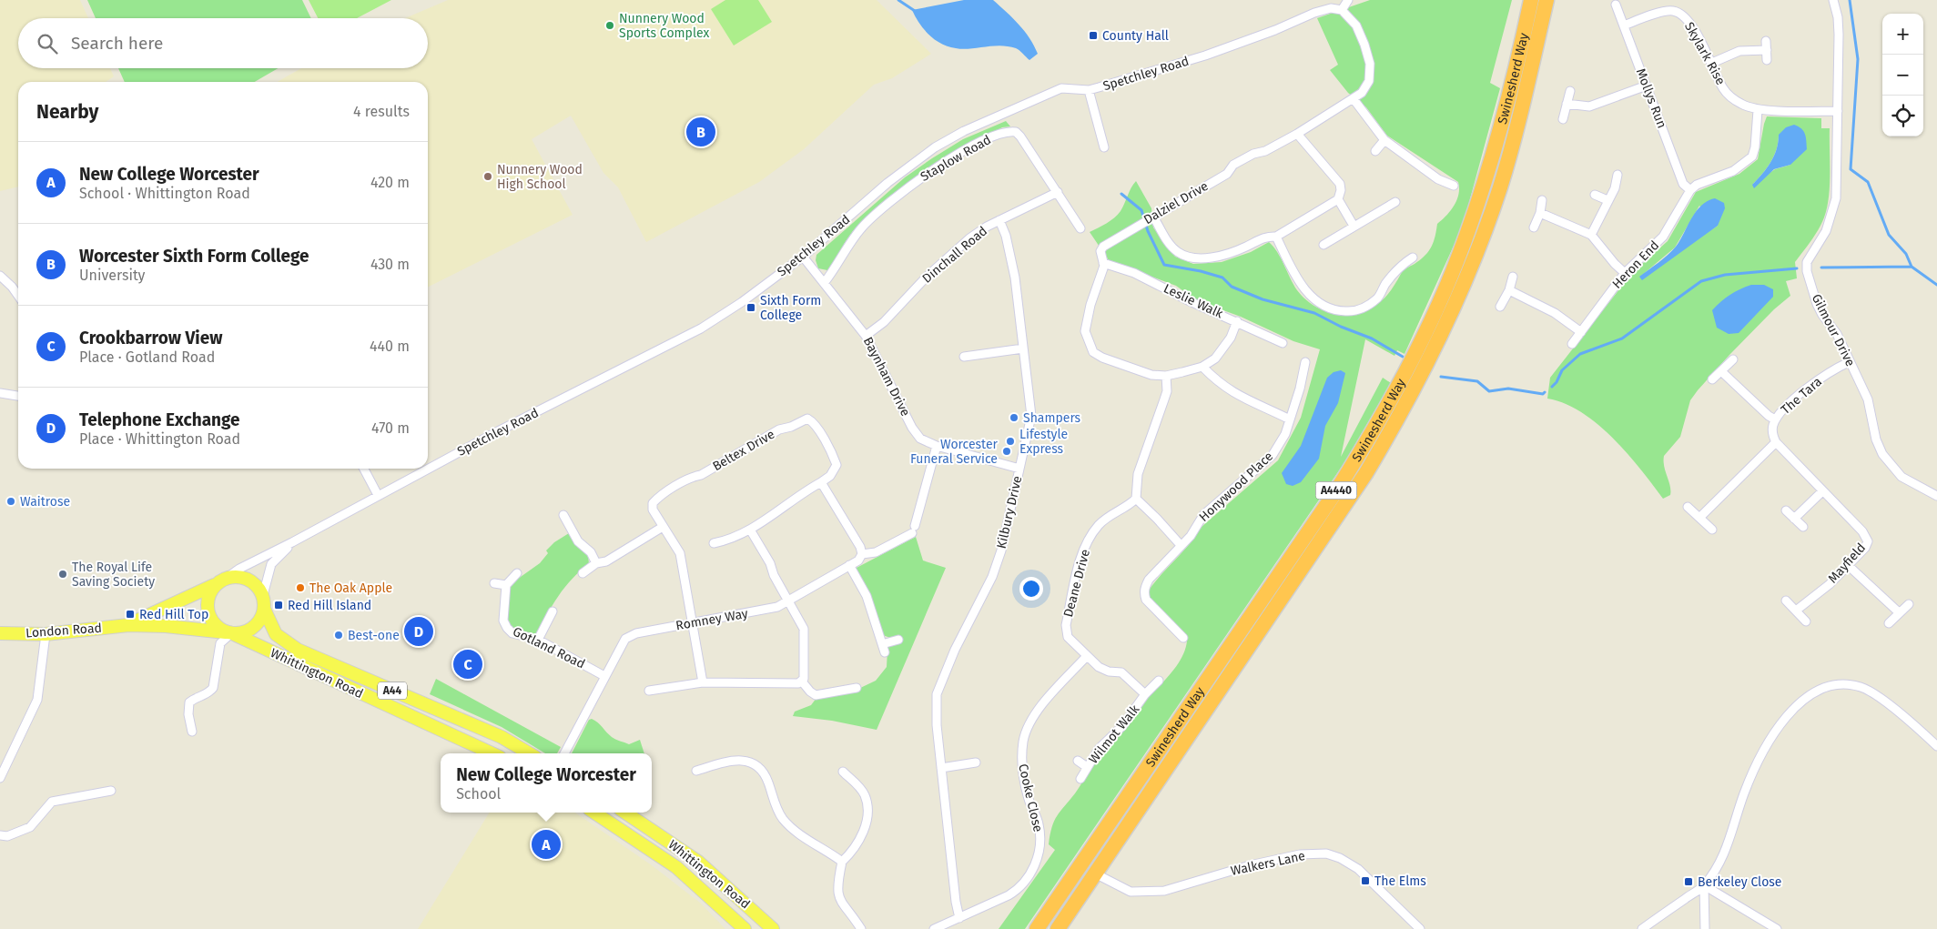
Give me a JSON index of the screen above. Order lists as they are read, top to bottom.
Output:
{
  "streets": {
    "highway": ["Swinesherd Way", "A4440"],
    "main road": [
      "Spetchley Road",
      "London Road",
      "Whittington Road",
      "A44"
    ],
    "street": [
      "Skylark Rise",
      "Mollys Run",
      "Staplow Road",
      "Dalziel Drive",
      "Dinchall Road",
      "Heron End",
      "Leslie Walk",
      "Gilmour Drive",
      "Baynham Drive",
      "The Tara",
      "Beltex Drive",
      "Honywood Place",
      "Kilbury Drive",
      "Mayfield",
      "Deane Drive",
      "Romney Way",
      "Gotland Road",
      "Wilmot Walk",
      "Cooke Close",
      "Walkers Lane"
    ]
  },
  "crossings": [
    ["Skylark Rise", "Mollys Run"],
    ["Skylark Rise", "Gilmour Drive"],
    ["Spetchley Road", "Dalziel Drive"],
    ["Spetchley Road", "Baynham Drive"],
    ["Spetchley Road", "London Road"],
    ["Spetchley Road", "Whittington Road"],
    ["Spetchley Road", "A44"],
    ["Swinesherd Way", "Walkers Lane"],
    ["Mollys Run", "Heron End"],
    ["Staplow Road", "Dinchall Road"],
    ["Staplow Road", "Baynham Drive"],
    ["Dalziel Drive", "Leslie Walk"],
    ["Dinchall Road", "Baynham Drive"],
    ["Dinchall Road", "Kilbury Drive"],
    ["Gilmour Drive", "The Tara"],
    ["Baynham Drive", "Kilbury Drive"],
    ["Baynham Drive", "Romney Way"],
    ["The Tara", "Mayfield"],
    ["Beltex Drive", "Romney Way"],
    ["Kilbury Drive", "Cooke Close"],
    ["Deane Drive", "Wilmot Walk"],
    ["Deane Drive", "Cooke Close"],
    ["Romney Way", "Gotland Road"],
    ["London Road", "Whittington Road"],
    ["London Road", "A44"],
    ["Whittington Road", "A44"]
  ],
  "places": {
    "other": [
      "Nunnery Wood Sports Complex",
      "Nunnery Wood High School",
      "Shampers",
      "Lifestyle Express",
      "Worcester Funeral Service",
      "Waitrose",
      "The Royal Life Saving Society",
      "The Oak Apple",
      "Best-one"
    ],
    "transit": [
      "County Hall",
      "Sixth Form College",
      "Red Hill Island",
      "Red Hill Top",
      "The Elms",
      "Berkeley Close"
    ]
  },
  "page": {
    "map_buttons": ["+", "−"],
    "search": "Search here",
    "heading": ["Nearby", "4 results"],
    "pins": [
      "B",
      "D",
      "C",
      "A"
    ],
    "list": [
      {
        "mark": "A",
        "name": "New College Worcester",
        "note": "School · Whittington Road",
        "value": "420 m"
      },
      {
        "mark": "B",
        "name": "Worcester Sixth Form College",
        "note": "University",
        "value": "430 m"
      },
      {
        "mark": "C",
        "name": "Crookbarrow View",
        "note": "Place · Gotland Road",
        "value": "440 m"
      },
      {
        "mark": "D",
        "name": "Telephone Exchange",
        "note": "Place · Whittington Road",
        "value": "470 m"
      }
    ],
    "popup": ["New College Worcester", "School"]
  }
}
